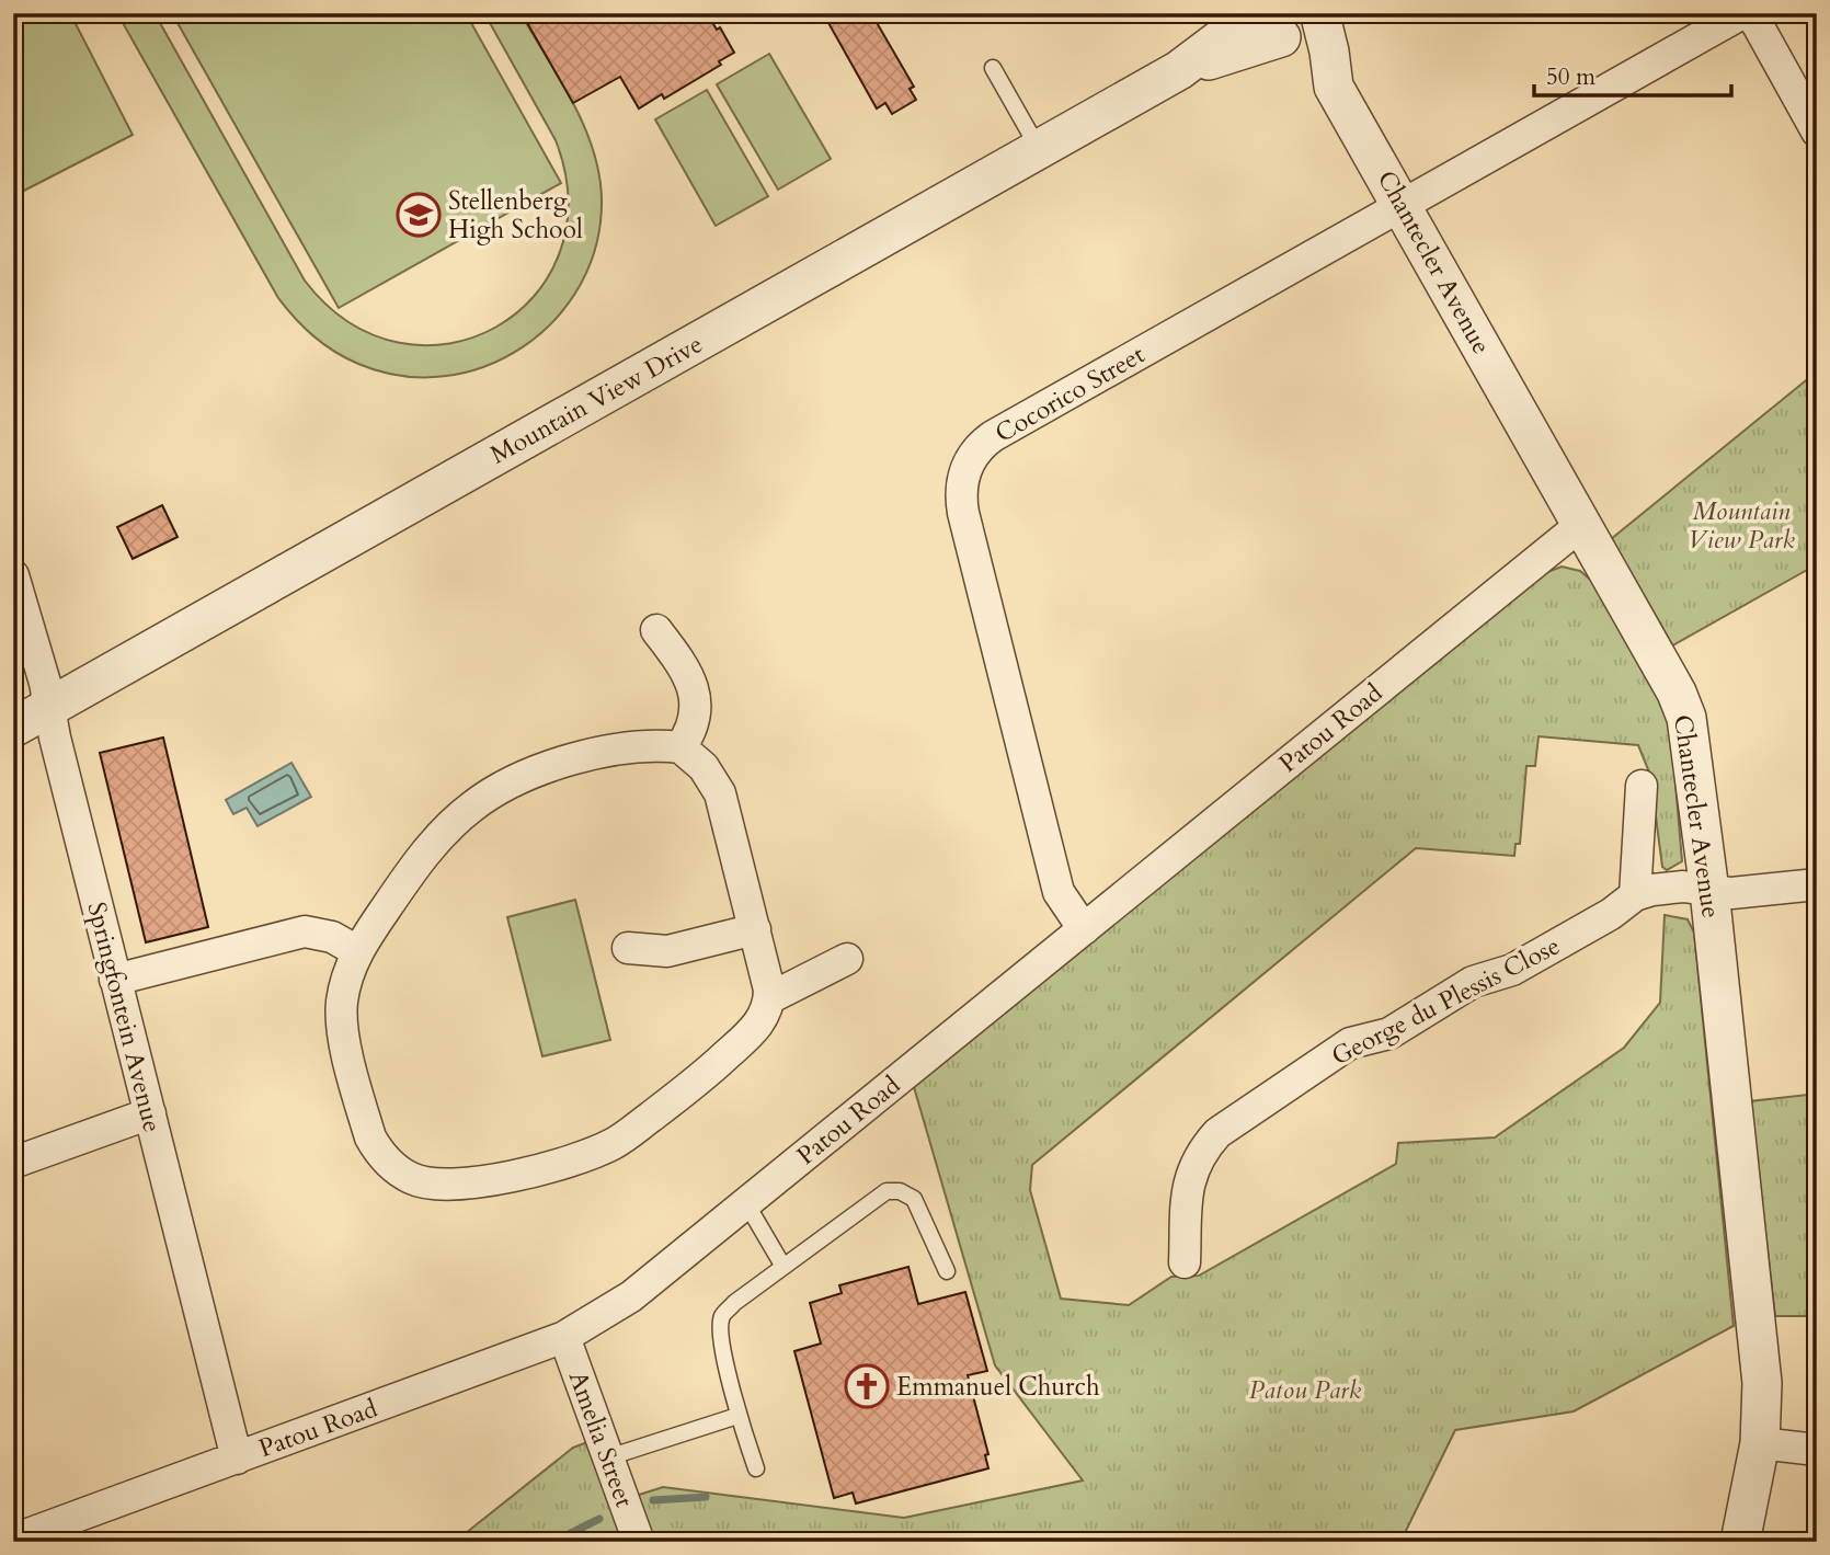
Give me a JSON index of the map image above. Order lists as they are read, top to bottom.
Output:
{
  "streets": {
    "street": [
      "Chantecler Avenue",
      "Cocorico Street",
      "Mountain View Drive",
      "Patou Road",
      "George du Plessis Close",
      "Springfontein Avenue",
      "Amelia Street"
    ]
  },
  "crossings": [
    ["Chantecler Avenue", "Cocorico Street"],
    ["Chantecler Avenue", "Mountain View Drive"],
    ["Chantecler Avenue", "Patou Road"],
    ["Chantecler Avenue", "George du Plessis Close"],
    ["Cocorico Street", "Patou Road"],
    ["Mountain View Drive", "Springfontein Avenue"],
    ["Patou Road", "Springfontein Avenue"],
    ["Patou Road", "Amelia Street"]
  ],
  "parks": ["Mountain View Park", "Patou Park"],
  "places": {
    "school or university": ["Stellenberg High School"],
    "church": ["Emmanuel Church"]
  },
  "scale_bar": "50 m"
}
